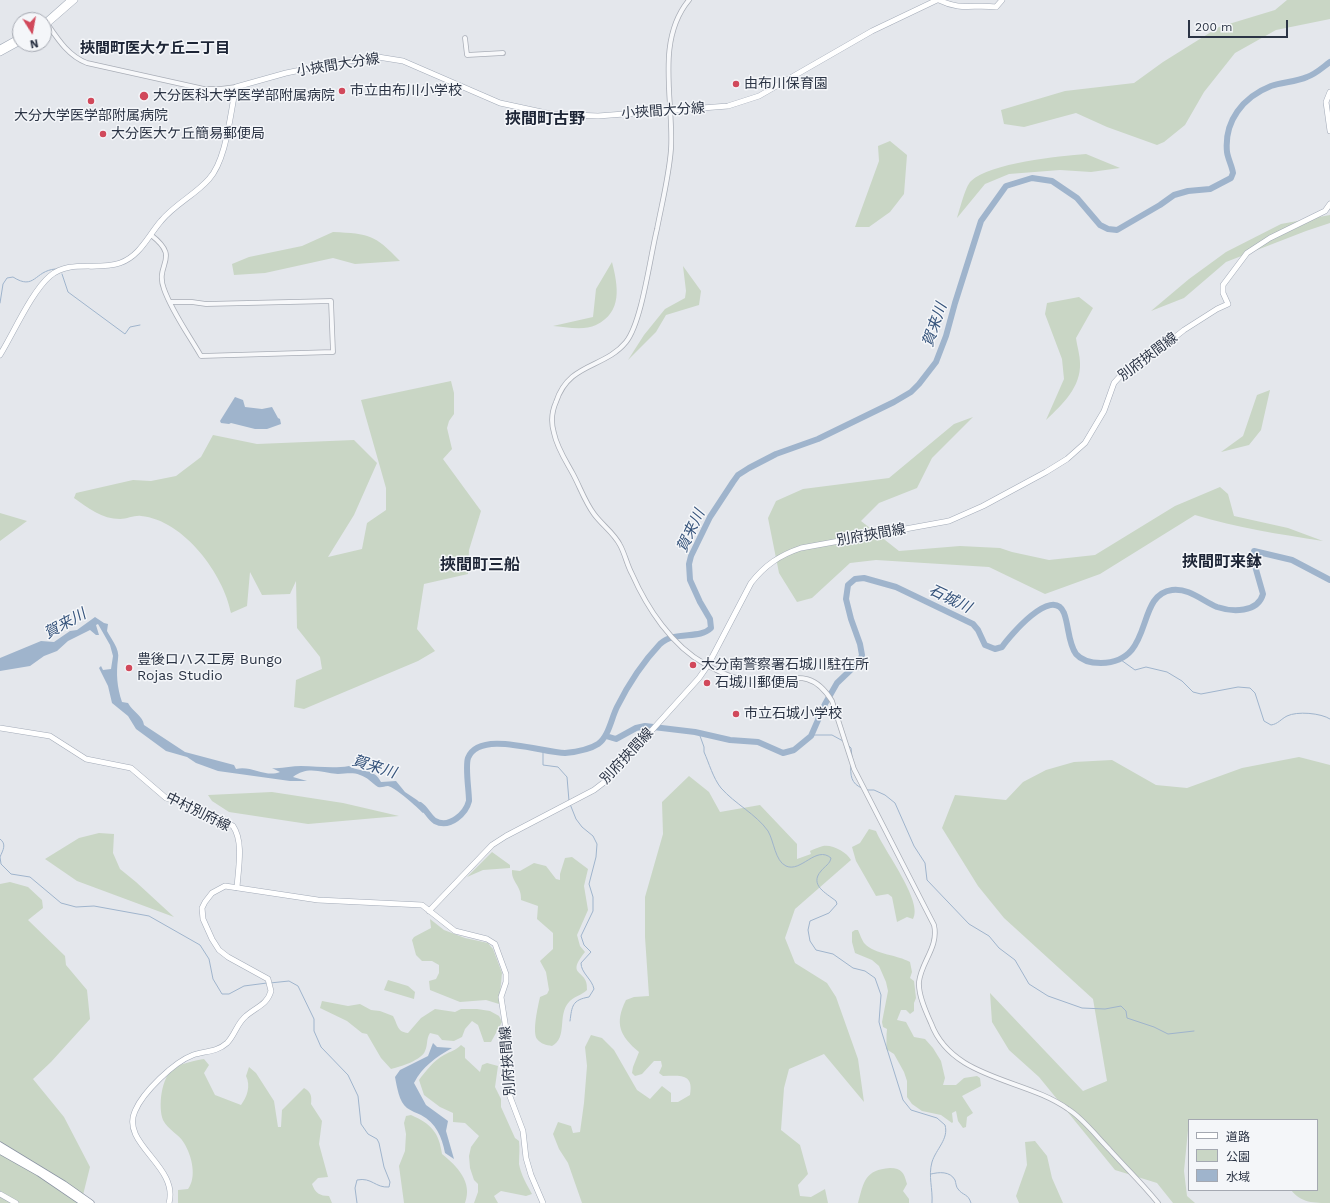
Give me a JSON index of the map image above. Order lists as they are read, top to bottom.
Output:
{
  "streets": {
    "main road": ["小挾間大分線", "別府挾間線", "中村別府線"]
  },
  "crossings": [
    ["別府挾間線", "中村別府線"]
  ],
  "districts": [
    "挾間町医大ケ丘二丁目",
    "挾間町古野",
    "挾間町来鉢",
    "挾間町三船"
  ],
  "water": ["賀来川", "石城川"],
  "places": [
    "由布川保育園",
    "市立由布川小学校",
    "大分医科大学医学部附属病院",
    "大分大学医学部附属病院",
    "大分医大ケ丘簡易郵便局",
    "大分南警察署石城川駐在所",
    "豊後ロハス工房 Bungo Rojas Studio",
    "石城川郵便局",
    "市立石城小学校"
  ],
  "legend": ["道路", "公園", "水域"],
  "scale_bar": "200 m",
  "north": "bottom"
}
